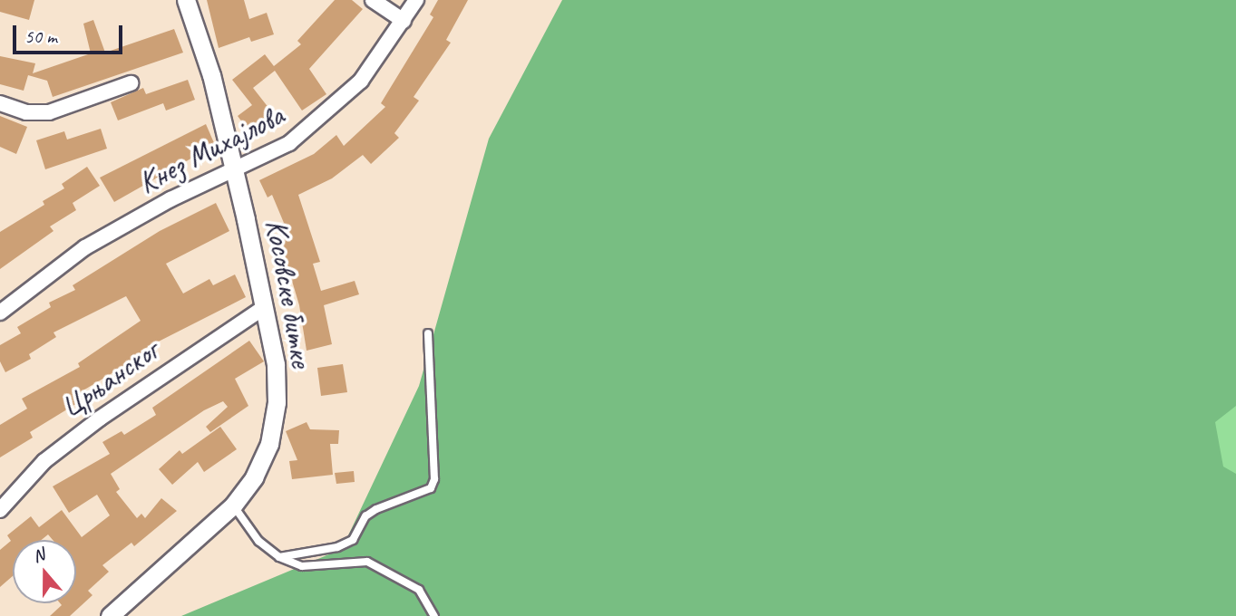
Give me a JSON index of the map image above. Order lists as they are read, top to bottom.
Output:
{
  "streets": {
    "street": ["Кнез Михајлова", "Косовске битке", "Црњанског"]
  },
  "crossings": [
    ["Кнез Михајлова", "Косовске битке"],
    ["Косовске битке", "Црњанског"]
  ],
  "scale_bar": "50 m",
  "north": "top"
}
